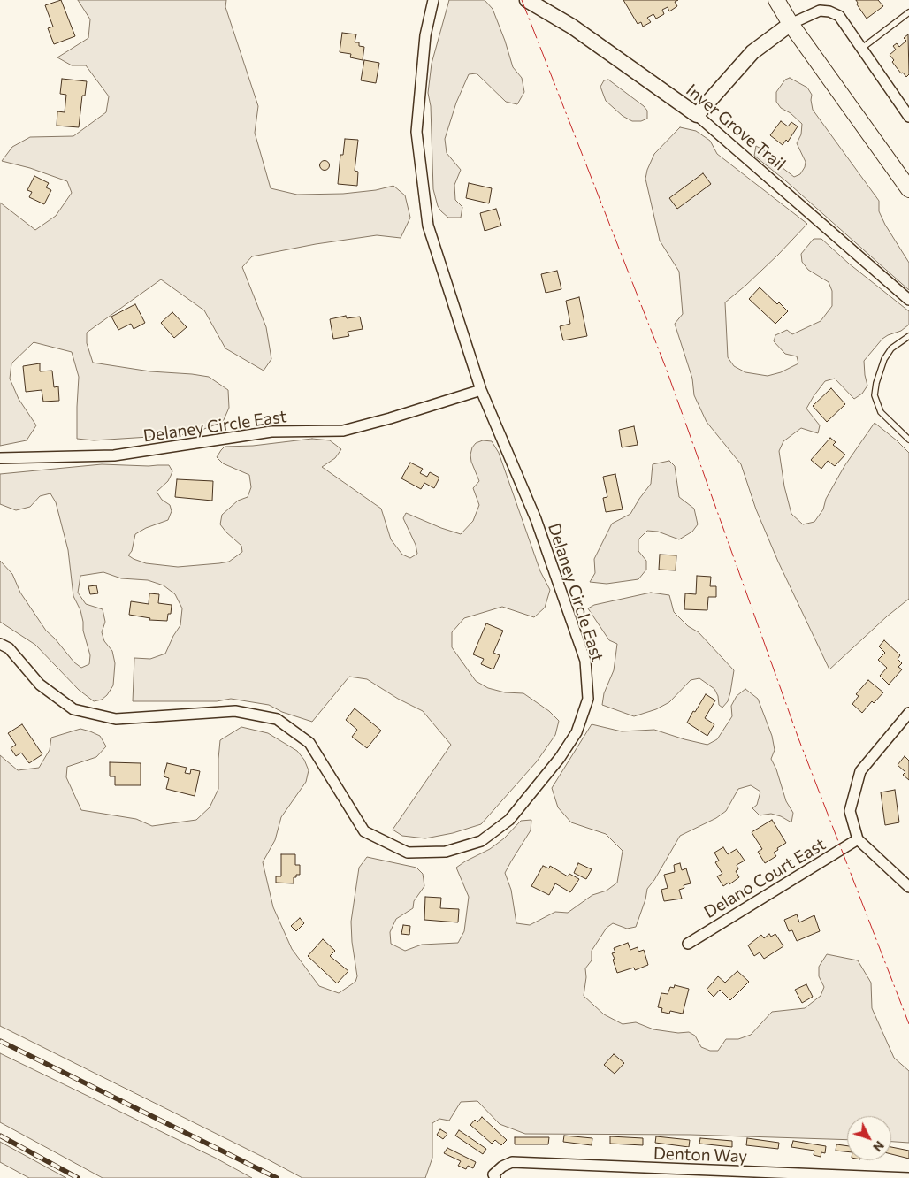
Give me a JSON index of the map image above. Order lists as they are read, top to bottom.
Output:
{
  "streets": {
    "street": [
      "Inver Grove Trail",
      "Delaney Circle East",
      "Delano Court East",
      "Denton Way"
    ]
  },
  "north": "bottom right"
}
